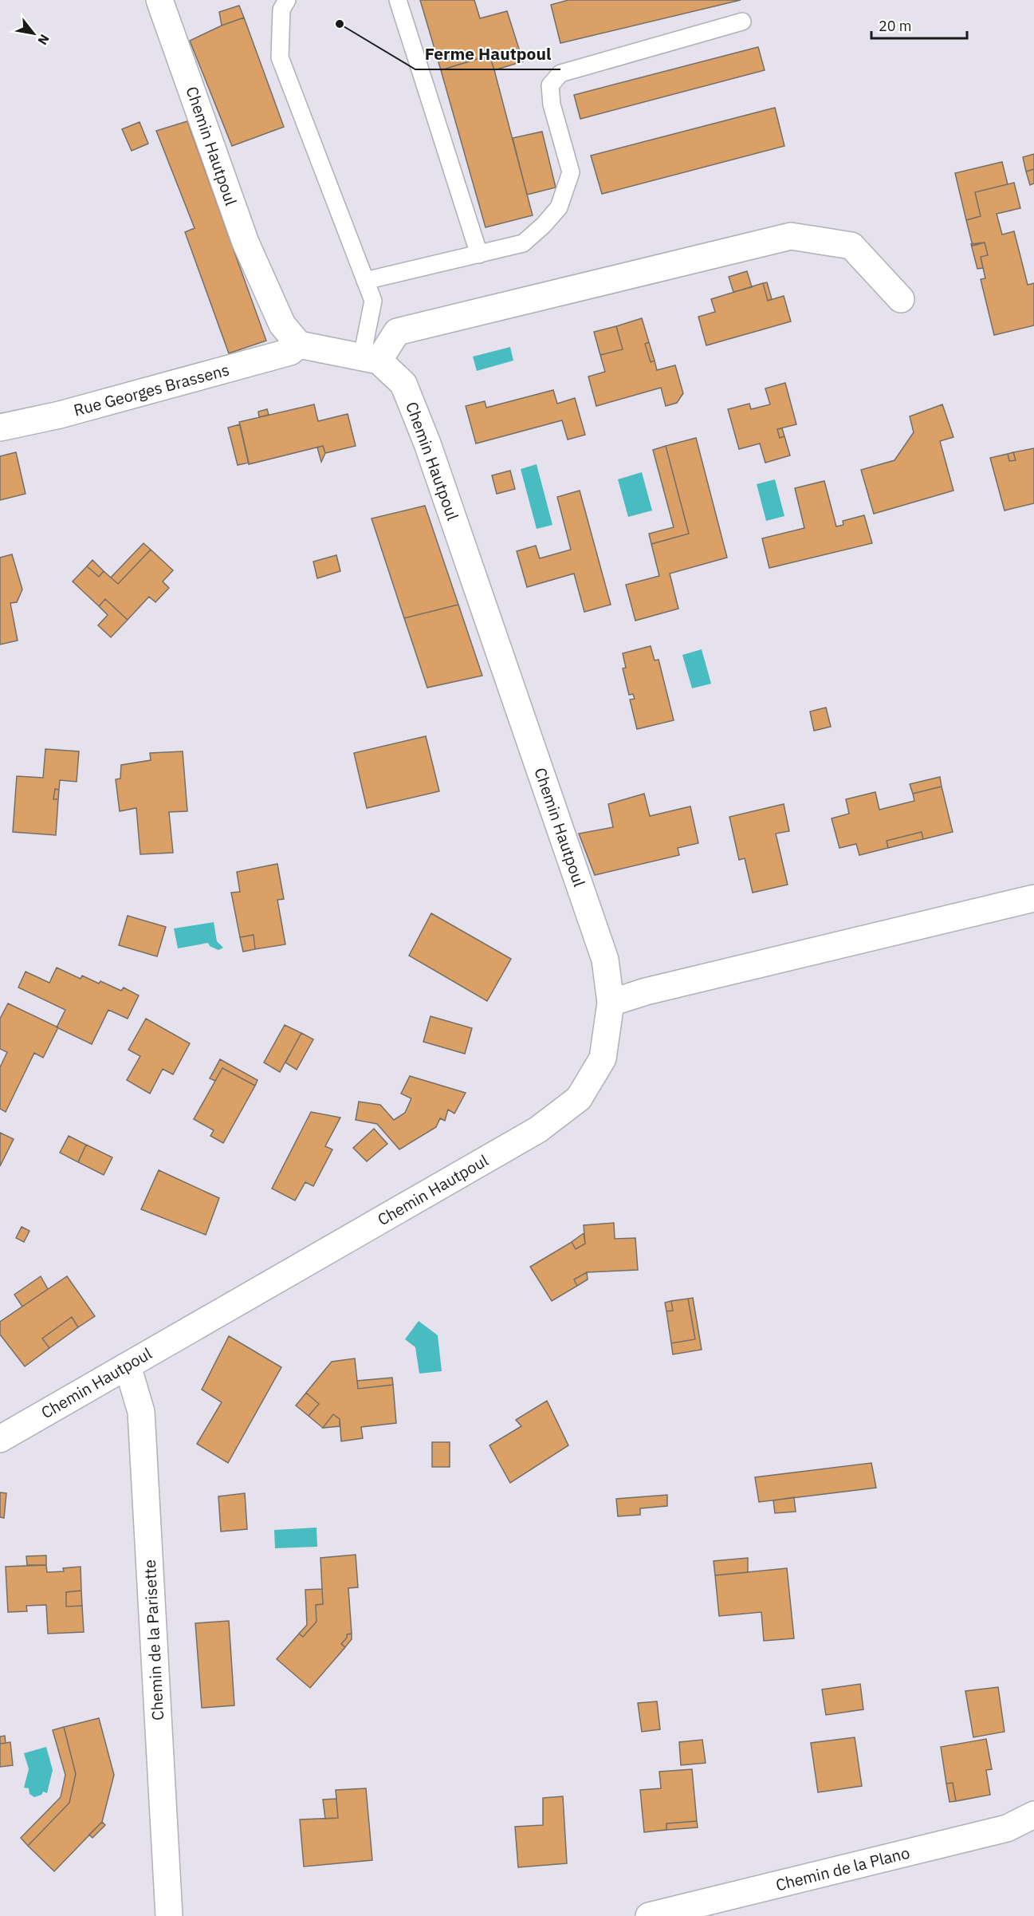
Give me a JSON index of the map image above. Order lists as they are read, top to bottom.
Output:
{
  "streets": {
    "street": [
      "Chemin Hautpoul",
      "Rue Georges Brassens",
      "Chemin de la Parisette",
      "Chemin de la Plano"
    ]
  },
  "crossings": [
    ["Chemin Hautpoul", "Rue Georges Brassens"],
    ["Chemin Hautpoul", "Chemin de la Parisette"]
  ],
  "places": ["Ferme Hautpoul"],
  "scale_bar": "20 m",
  "north": "bottom right"
}
